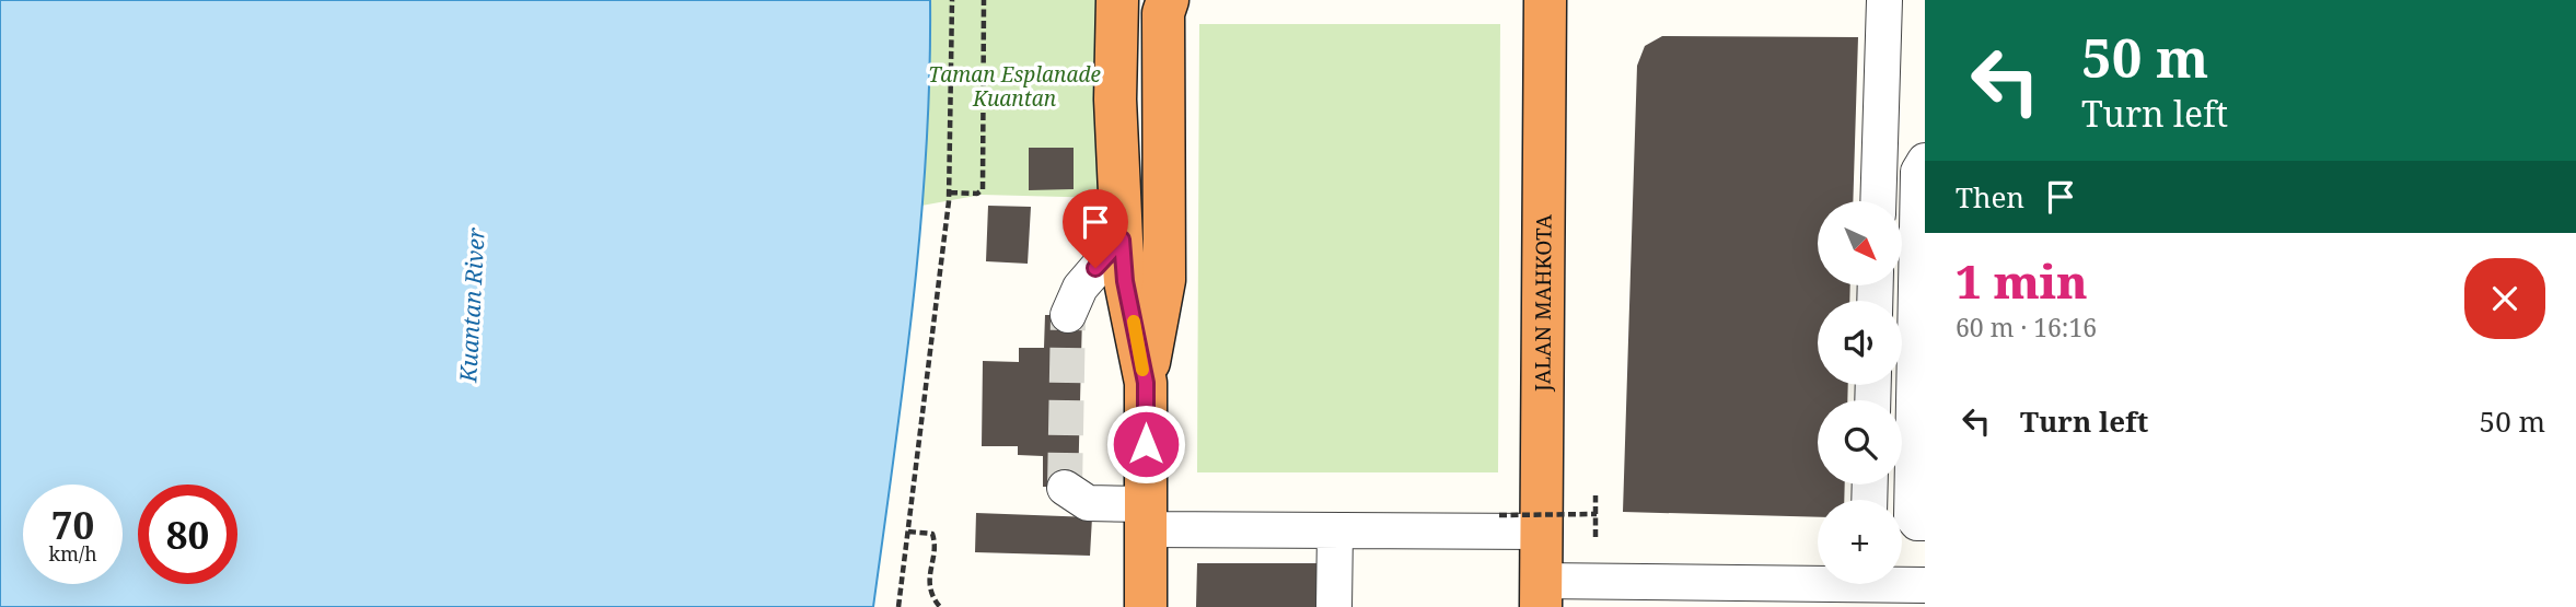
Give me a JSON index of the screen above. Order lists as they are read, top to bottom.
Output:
{
  "streets": {
    "highway": ["JALAN MAHKOTA"]
  },
  "water": ["Kuantan River"],
  "parks": ["Taman Esplanade Kuantan"],
  "north": "bottom right",
  "page": {
    "turn": ["50 m", "Turn left"],
    "then": "Then",
    "map_buttons": "+",
    "heading": ["1 min", "60 m · 16:16"],
    "list": [
      {
        "name": "Turn left",
        "value": "50 m"
      }
    ],
    "speed": "70 km/h",
    "limit": "80"
  }
}
